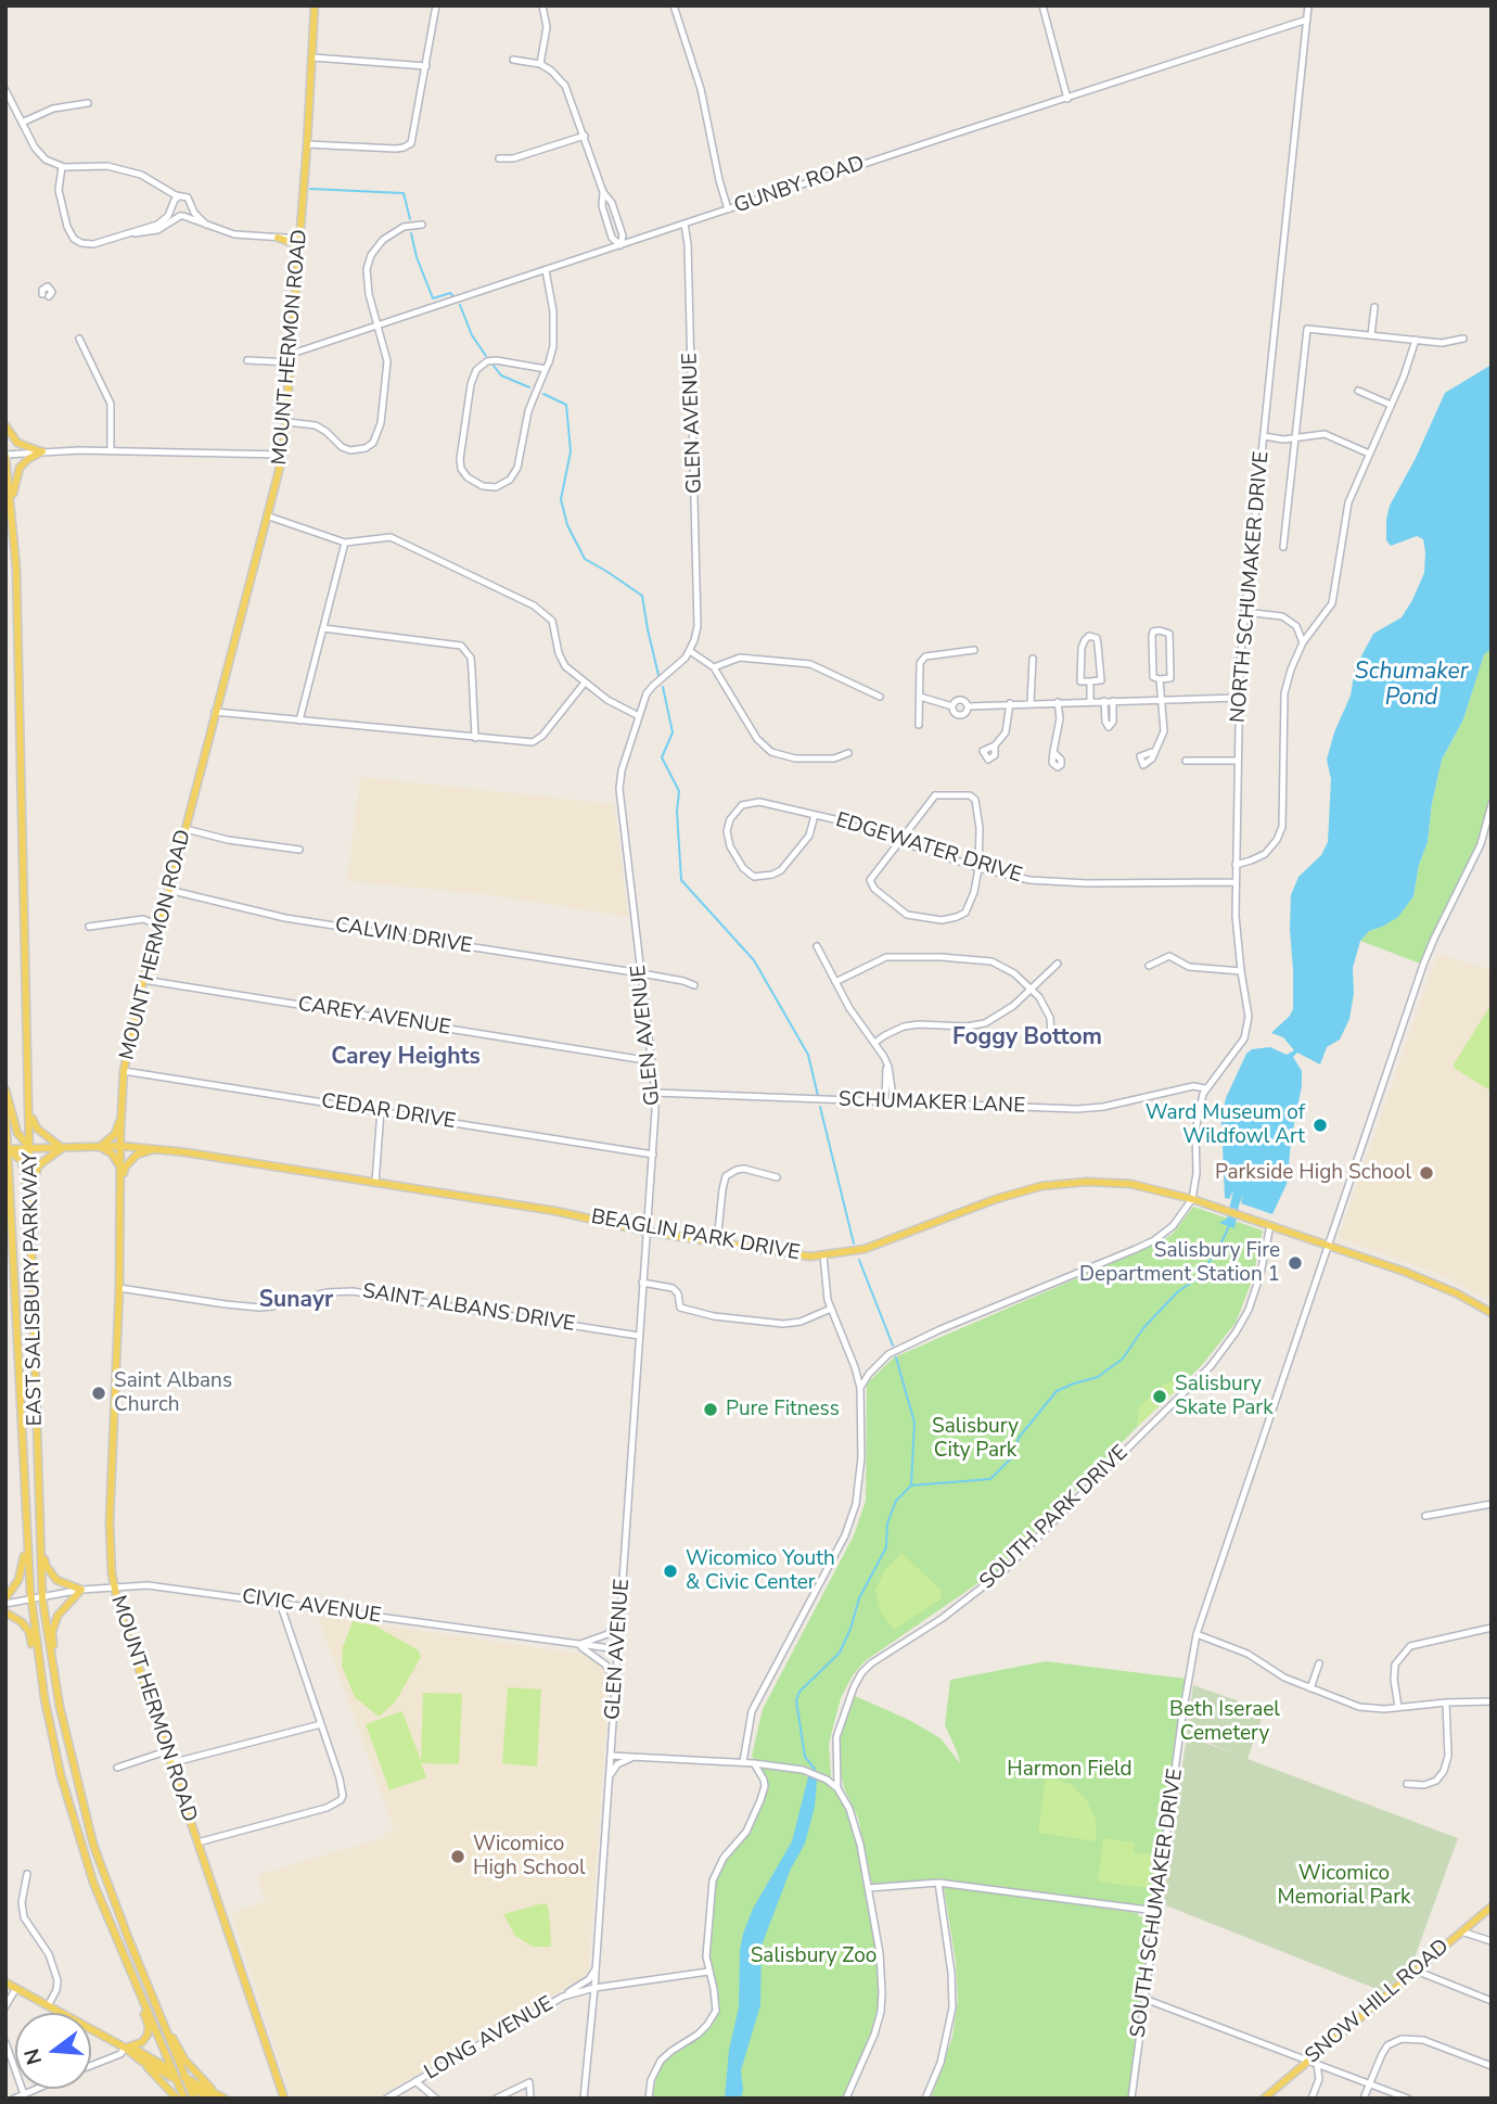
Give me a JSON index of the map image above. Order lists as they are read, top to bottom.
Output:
{
  "streets": {
    "main road": [
      "MOUNT HERMON ROAD",
      "BEAGLIN PARK DRIVE",
      "EAST SALISBURY PARKWAY",
      "SNOW HILL ROAD"
    ],
    "street": [
      "GUNBY ROAD",
      "GLEN AVENUE",
      "NORTH SCHUMAKER DRIVE",
      "EDGEWATER DRIVE",
      "CALVIN DRIVE",
      "CAREY AVENUE",
      "SCHUMAKER LANE",
      "CEDAR DRIVE",
      "SAINT ALBANS DRIVE",
      "SOUTH PARK DRIVE",
      "CIVIC AVENUE",
      "SOUTH SCHUMAKER DRIVE",
      "LONG AVENUE"
    ]
  },
  "crossings": [
    ["GUNBY ROAD", "MOUNT HERMON ROAD"],
    ["GUNBY ROAD", "GLEN AVENUE"],
    ["GUNBY ROAD", "NORTH SCHUMAKER DRIVE"],
    ["MOUNT HERMON ROAD", "CALVIN DRIVE"],
    ["MOUNT HERMON ROAD", "CAREY AVENUE"],
    ["MOUNT HERMON ROAD", "CEDAR DRIVE"],
    ["MOUNT HERMON ROAD", "BEAGLIN PARK DRIVE"],
    ["MOUNT HERMON ROAD", "SAINT ALBANS DRIVE"],
    ["MOUNT HERMON ROAD", "CIVIC AVENUE"],
    ["GLEN AVENUE", "CALVIN DRIVE"],
    ["GLEN AVENUE", "CAREY AVENUE"],
    ["GLEN AVENUE", "SCHUMAKER LANE"],
    ["GLEN AVENUE", "CEDAR DRIVE"],
    ["GLEN AVENUE", "BEAGLIN PARK DRIVE"],
    ["GLEN AVENUE", "SAINT ALBANS DRIVE"],
    ["GLEN AVENUE", "CIVIC AVENUE"],
    ["GLEN AVENUE", "LONG AVENUE"],
    ["NORTH SCHUMAKER DRIVE", "EDGEWATER DRIVE"],
    ["NORTH SCHUMAKER DRIVE", "SCHUMAKER LANE"],
    ["NORTH SCHUMAKER DRIVE", "BEAGLIN PARK DRIVE"],
    ["BEAGLIN PARK DRIVE", "EAST SALISBURY PARKWAY"],
    ["BEAGLIN PARK DRIVE", "SOUTH PARK DRIVE"],
    ["BEAGLIN PARK DRIVE", "SOUTH SCHUMAKER DRIVE"],
    ["EAST SALISBURY PARKWAY", "CIVIC AVENUE"]
  ],
  "districts": ["Foggy Bottom", "Carey Heights", "Sunayr"],
  "water": ["Schumaker Pond"],
  "parks": [
    "Salisbury City Park",
    "Beth Iserael Cemetery",
    "Harmon Field",
    "Wicomico Memorial Park",
    "Salisbury Zoo"
  ],
  "places": [
    "Ward Museum of Wildfowl Art",
    "Parkside High School",
    "Salisbury Fire Department Station 1",
    "Saint Albans Church",
    "Salisbury Skate Park",
    "Pure Fitness",
    "Wicomico Youth & Civic Center",
    "Wicomico High School"
  ],
  "north": "left"
}
